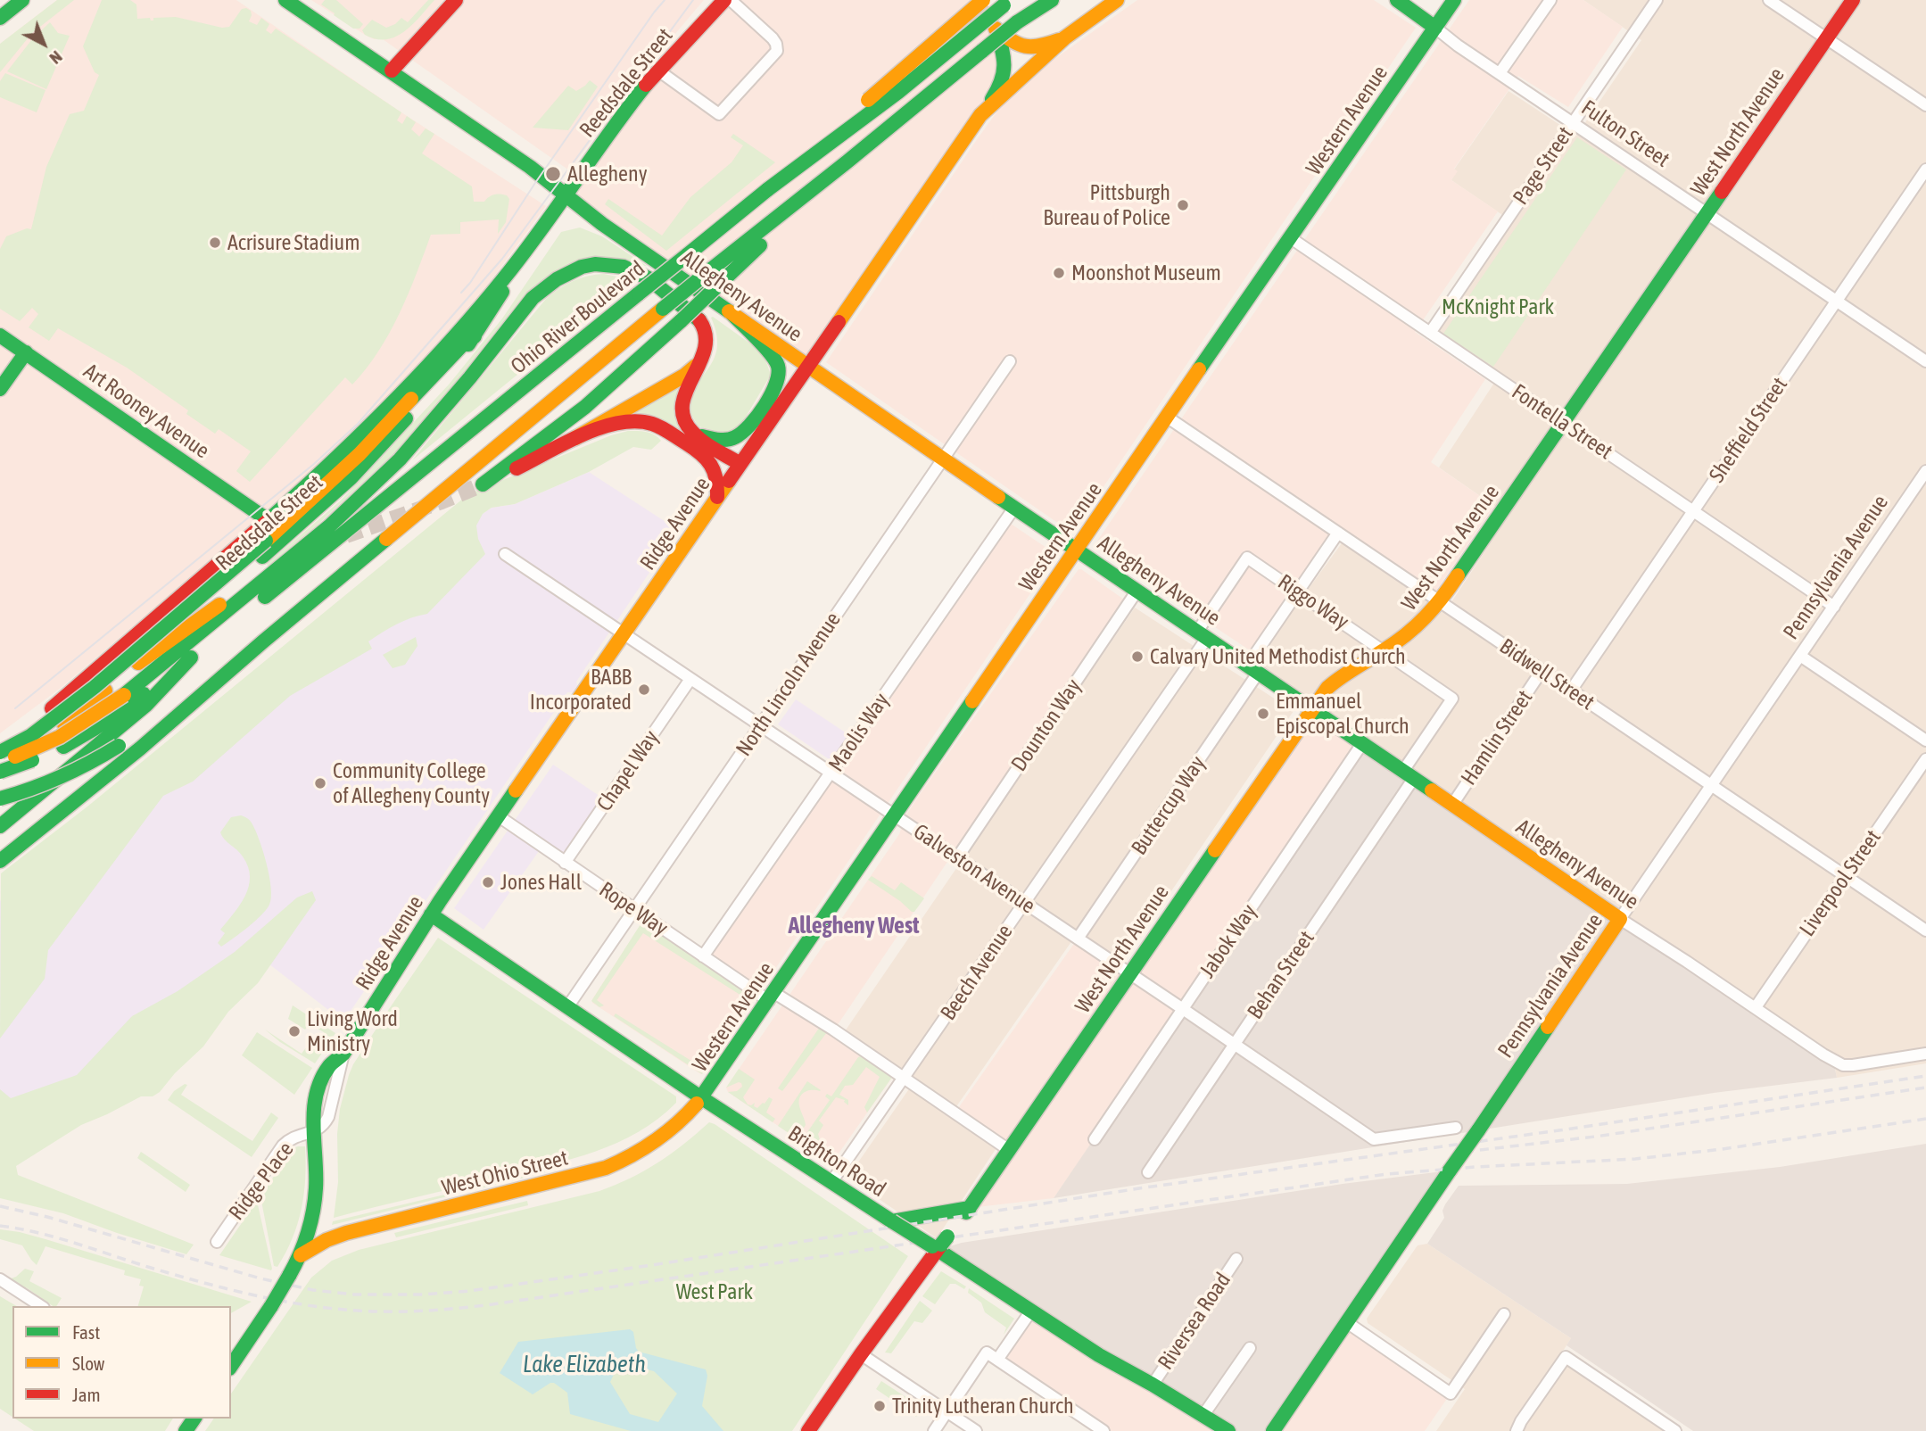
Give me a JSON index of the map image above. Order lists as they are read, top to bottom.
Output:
{
  "streets": {
    "main road": [
      "Reedsdale Street",
      "Western Avenue",
      "West North Avenue",
      "Fulton Street",
      "Allegheny Avenue",
      "Ohio River Boulevard",
      "Art Rooney Avenue",
      "Ridge Avenue",
      "Pennsylvania Avenue",
      "Brighton Road",
      "West Ohio Street"
    ],
    "street": [
      "Page Street",
      "Fontella Street",
      "Sheffield Street",
      "Riggo Way",
      "Bidwell Street",
      "North Lincoln Avenue",
      "Dounton Way",
      "Maolis Way",
      "Hamlin Street",
      "Chapel Way",
      "Buttercup Way",
      "Galveston Avenue",
      "Liverpool Street",
      "Rope Way",
      "Jabok Way",
      "Beech Avenue",
      "Behan Street",
      "Ridge Place",
      "Riversea Road"
    ]
  },
  "crossings": [
    ["Reedsdale Street", "Allegheny Avenue"],
    ["Reedsdale Street", "Art Rooney Avenue"],
    ["Western Avenue", "Fulton Street"],
    ["Western Avenue", "Allegheny Avenue"],
    ["Western Avenue", "Fontella Street"],
    ["Western Avenue", "Bidwell Street"],
    ["Western Avenue", "Galveston Avenue"],
    ["Western Avenue", "Rope Way"],
    ["Western Avenue", "Brighton Road"],
    ["Western Avenue", "West Ohio Street"],
    ["West North Avenue", "Fulton Street"],
    ["West North Avenue", "Allegheny Avenue"],
    ["West North Avenue", "Fontella Street"],
    ["West North Avenue", "Riggo Way"],
    ["West North Avenue", "Bidwell Street"],
    ["West North Avenue", "Galveston Avenue"],
    ["West North Avenue", "Rope Way"],
    ["West North Avenue", "Brighton Road"],
    ["Fulton Street", "Page Street"],
    ["Fulton Street", "Sheffield Street"],
    ["Page Street", "Fontella Street"],
    ["Allegheny Avenue", "Ridge Avenue"],
    ["Allegheny Avenue", "Pennsylvania Avenue"],
    ["Allegheny Avenue", "Riggo Way"],
    ["Allegheny Avenue", "North Lincoln Avenue"],
    ["Allegheny Avenue", "Dounton Way"],
    ["Allegheny Avenue", "Maolis Way"],
    ["Allegheny Avenue", "Hamlin Street"],
    ["Allegheny Avenue", "Buttercup Way"],
    ["Allegheny Avenue", "Liverpool Street"],
    ["Allegheny Avenue", "Jabok Way"],
    ["Allegheny Avenue", "Beech Avenue"],
    ["Allegheny Avenue", "Behan Street"],
    ["Fontella Street", "Sheffield Street"],
    ["Fontella Street", "Pennsylvania Avenue"],
    ["Sheffield Street", "Bidwell Street"],
    ["Ridge Avenue", "Galveston Avenue"],
    ["Ridge Avenue", "Rope Way"],
    ["Ridge Avenue", "Brighton Road"],
    ["Ridge Avenue", "West Ohio Street"],
    ["Ridge Avenue", "Ridge Place"],
    ["Pennsylvania Avenue", "Bidwell Street"],
    ["Riggo Way", "Buttercup Way"],
    ["Riggo Way", "Beech Avenue"],
    ["Riggo Way", "Behan Street"],
    ["Bidwell Street", "Hamlin Street"],
    ["Bidwell Street", "Buttercup Way"],
    ["Bidwell Street", "Liverpool Street"],
    ["North Lincoln Avenue", "Galveston Avenue"],
    ["North Lincoln Avenue", "Rope Way"],
    ["North Lincoln Avenue", "Brighton Road"],
    ["Dounton Way", "Galveston Avenue"],
    ["Maolis Way", "Galveston Avenue"],
    ["Maolis Way", "Rope Way"],
    ["Chapel Way", "Galveston Avenue"],
    ["Chapel Way", "Rope Way"],
    ["Buttercup Way", "Galveston Avenue"],
    ["Galveston Avenue", "Jabok Way"],
    ["Galveston Avenue", "Beech Avenue"],
    ["Galveston Avenue", "Behan Street"],
    ["Rope Way", "Beech Avenue"],
    ["Beech Avenue", "Brighton Road"],
    ["Brighton Road", "West Ohio Street"],
    ["Brighton Road", "Riversea Road"]
  ],
  "districts": ["Allegheny West"],
  "water": ["Lake Elizabeth"],
  "parks": ["McKnight Park", "West Park"],
  "places": [
    "Allegheny",
    "Pittsburgh Bureau of Police",
    "Acrisure Stadium",
    "Moonshot Museum",
    "Calvary United Methodist Church",
    "BABB Incorporated",
    "Emmanuel Episcopal Church",
    "Community College of Allegheny County",
    "Jones Hall",
    "Living Word Ministry",
    "Trinity Lutheran Church"
  ],
  "legend": ["Fast", "Slow", "Jam"],
  "north": "bottom right"
}
